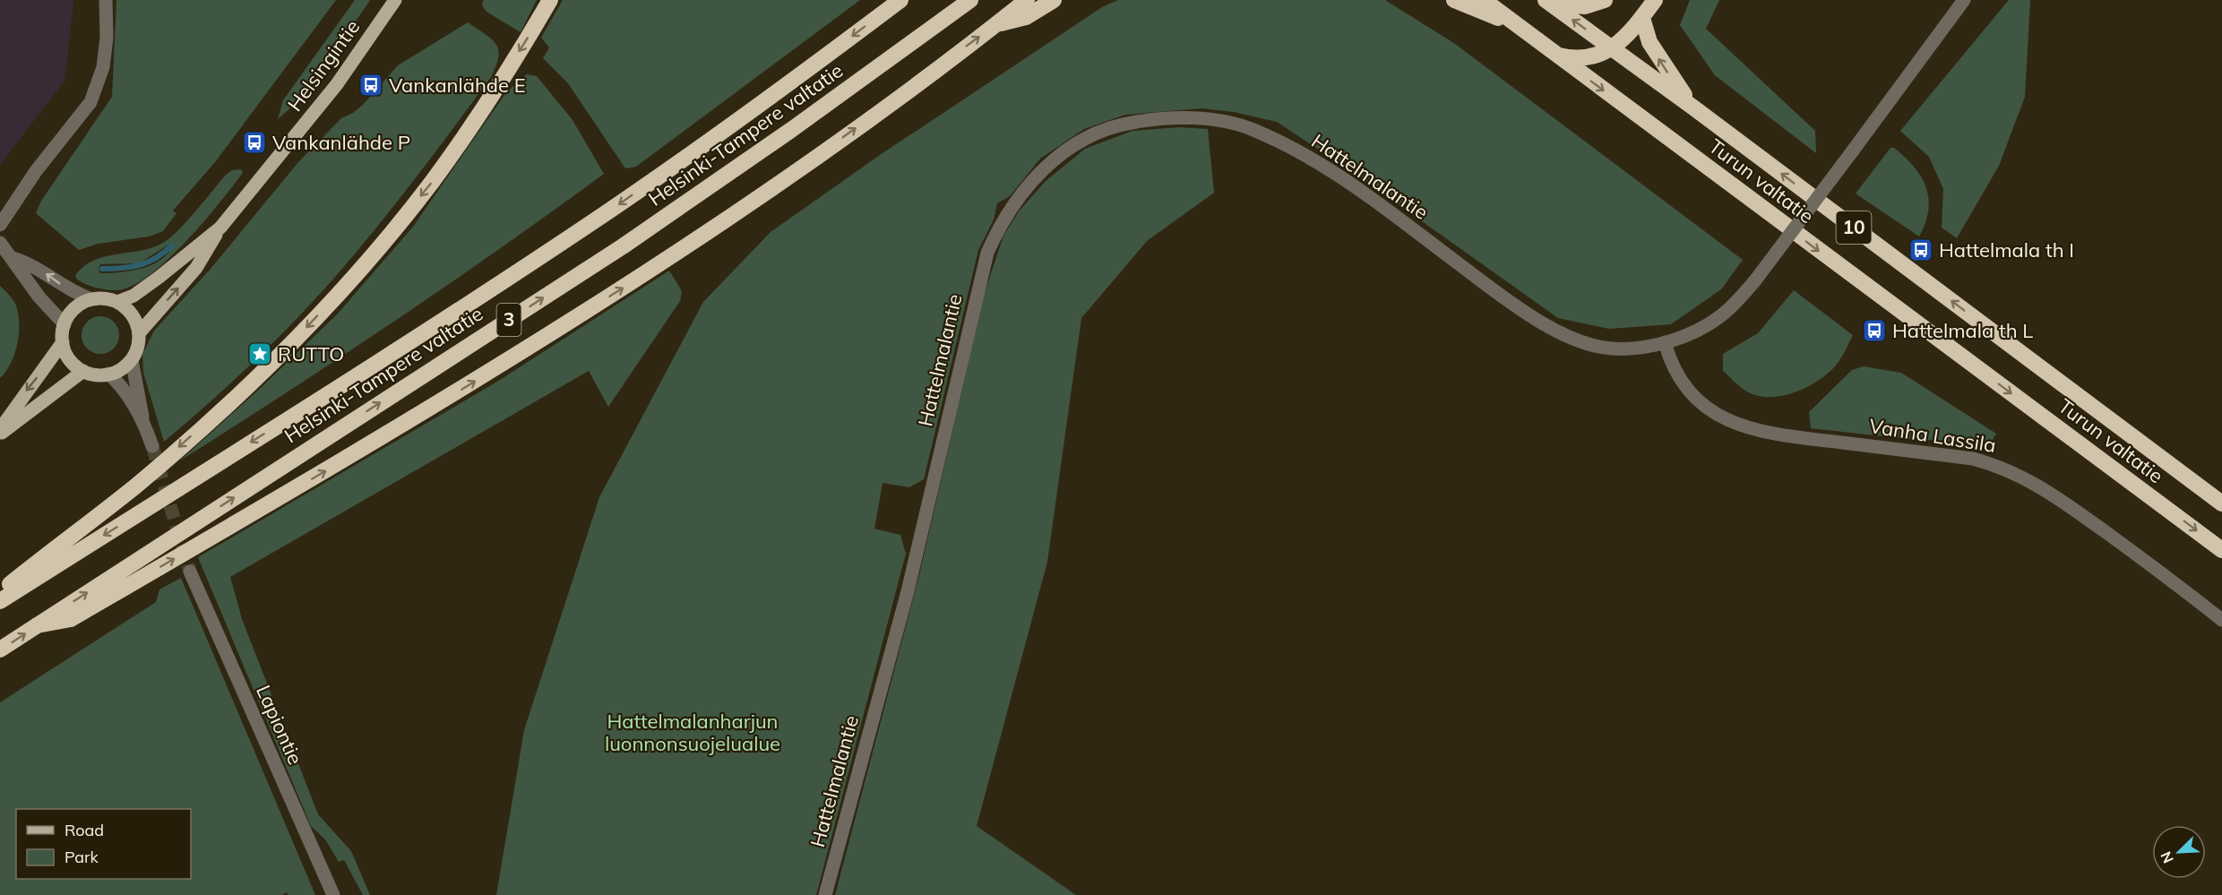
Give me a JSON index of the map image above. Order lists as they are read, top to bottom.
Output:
{
  "streets": {
    "highway": [
      "Helsinki-Tampere valtatie",
      "Turun valtatie",
      "10",
      "3"
    ],
    "main road": ["Helsingintie"],
    "street": ["Hattelmalantie", "Vanha Lassila", "Lapiontie"]
  },
  "crossings": [
    ["Hattelmalantie", "Vanha Lassila"]
  ],
  "parks": ["Hattelmalanharjun luonnonsuojelualue"],
  "places": {
    "bus stop": [
      "Vankanlähde E",
      "Vankanlähde P",
      "Hattelmala th I",
      "Hattelmala th L"
    ],
    "place": ["RUTTO"]
  },
  "legend": ["Road", "Park"],
  "north": "bottom left"
}
